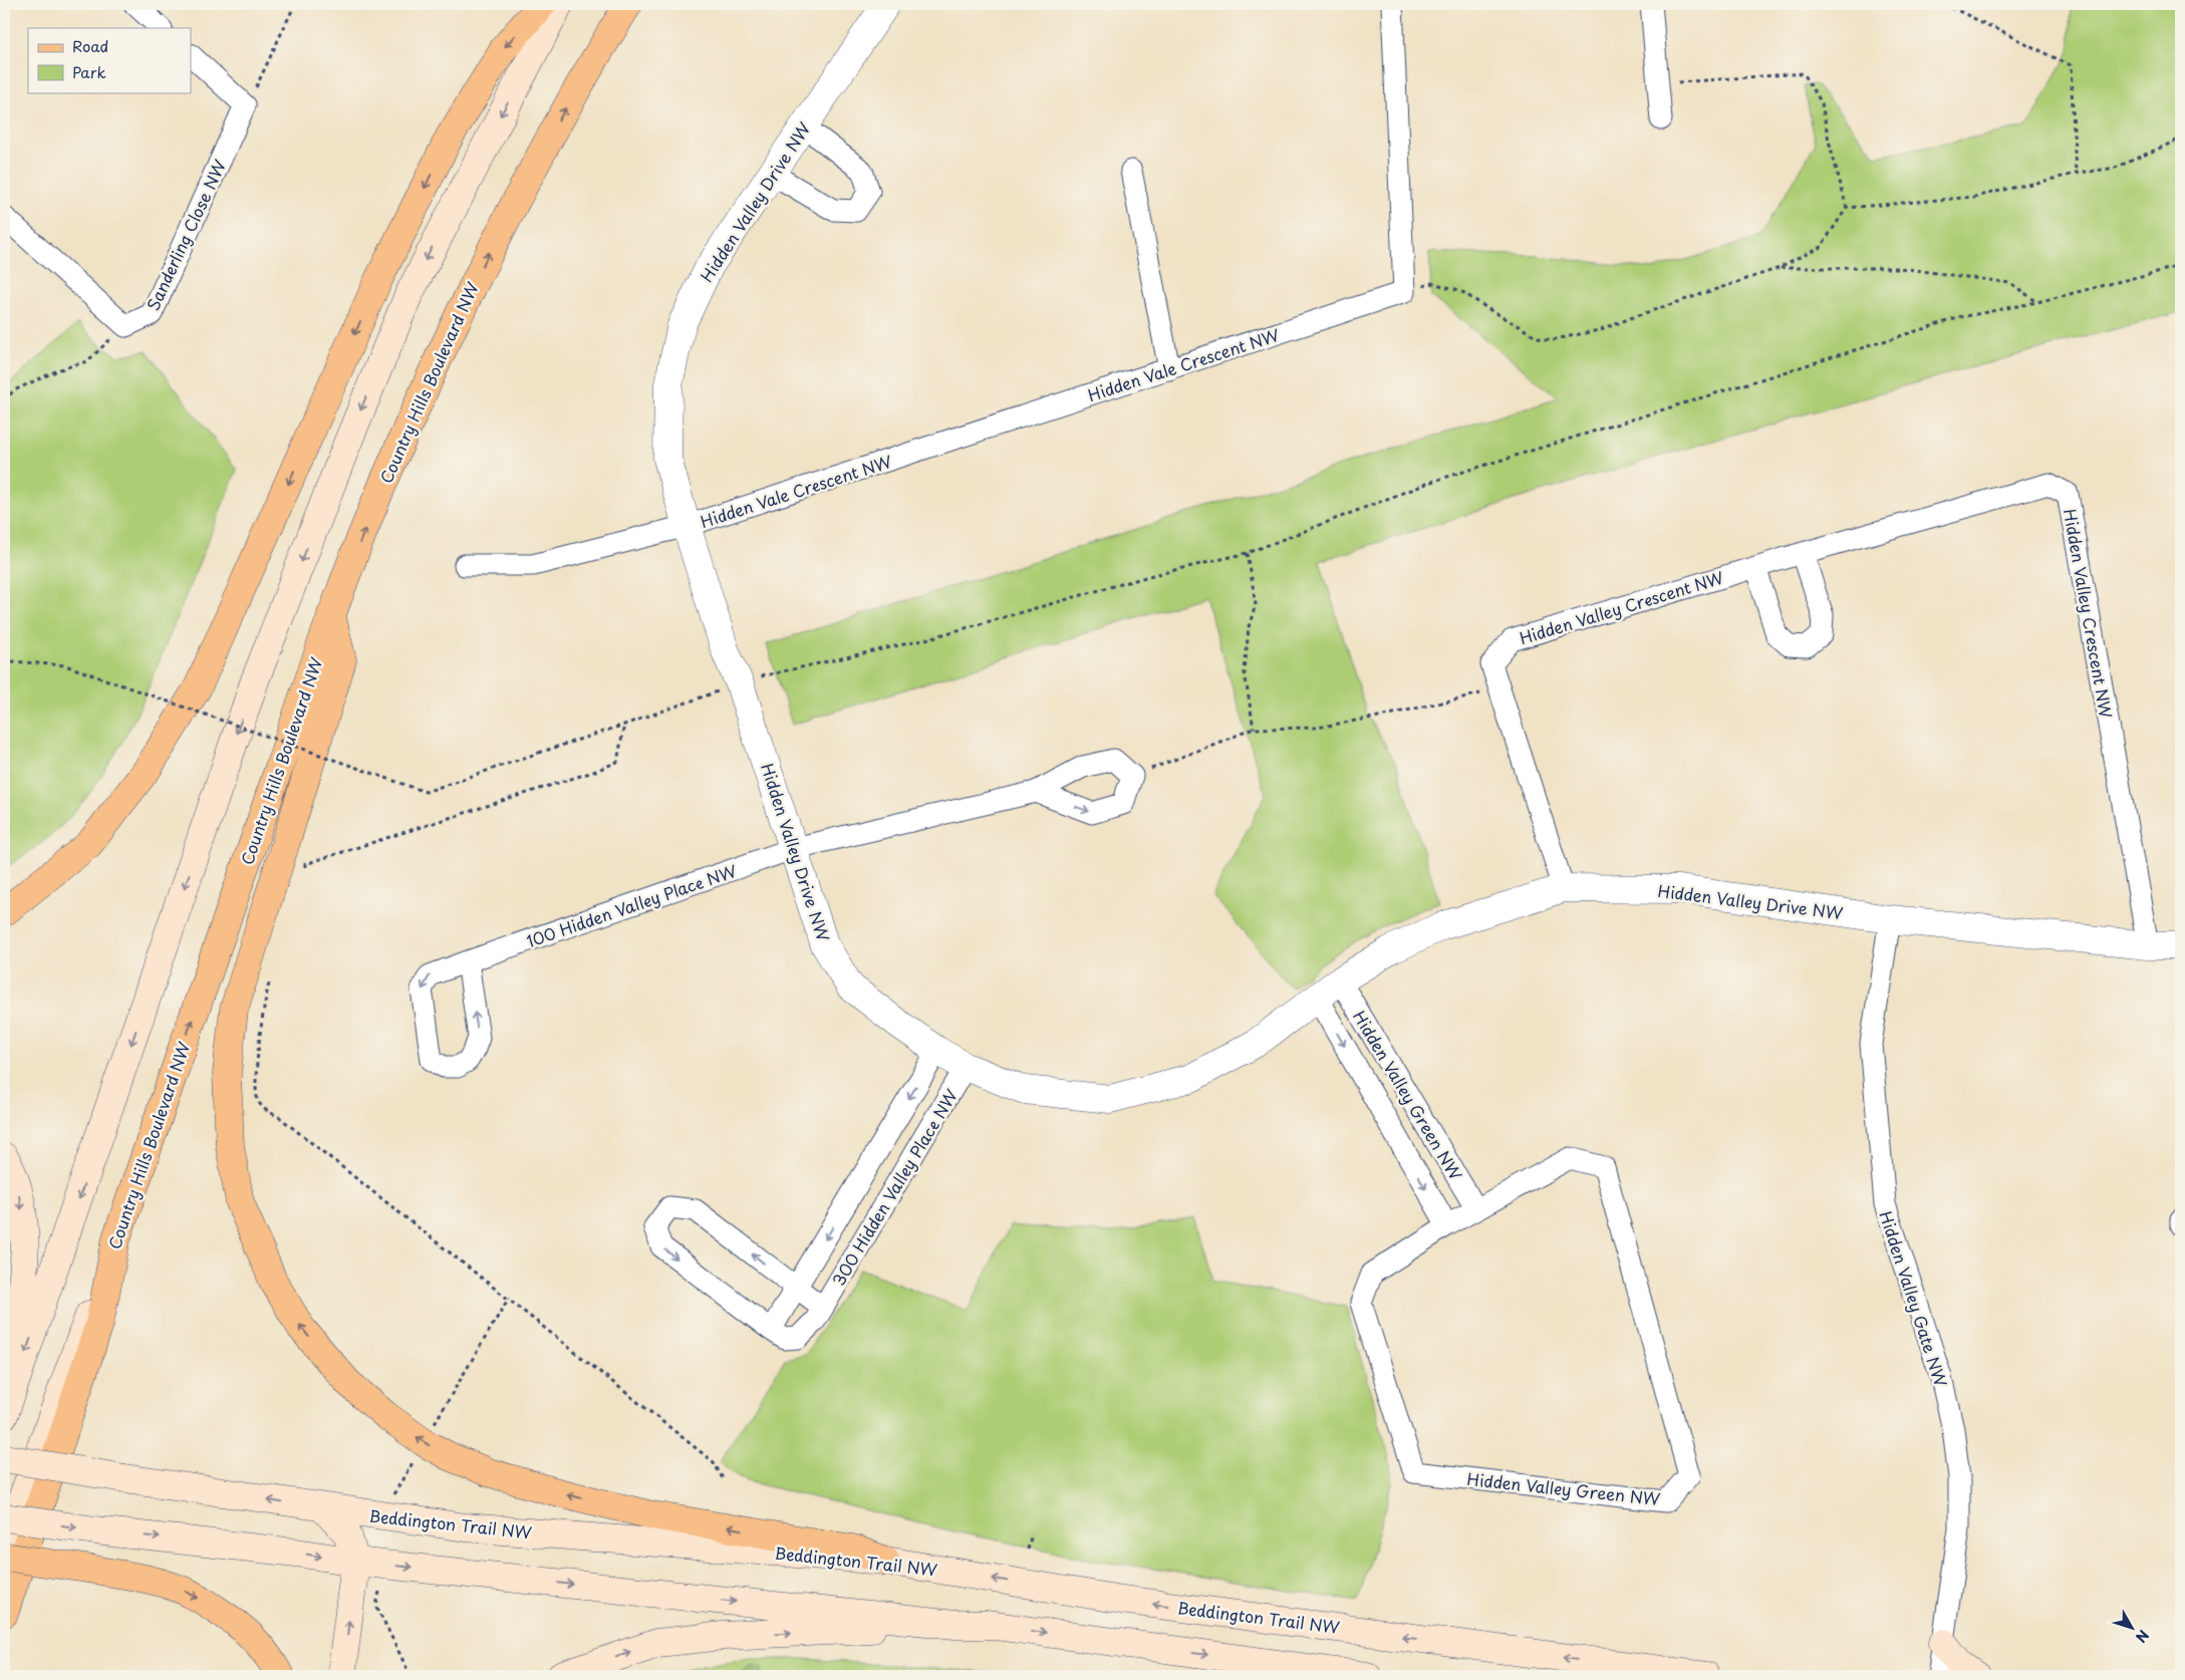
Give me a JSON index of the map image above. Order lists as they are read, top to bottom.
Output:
{
  "streets": {
    "main road": ["Country Hills Boulevard NW", "Beddington Trail NW"],
    "street": [
      "Hidden Valley Drive NW",
      "Sanderling Close NW",
      "Hidden Vale Crescent NW",
      "Hidden Valley Crescent NW",
      "100 Hidden Valley Place NW",
      "Hidden Valley Green NW",
      "300 Hidden Valley Place NW",
      "Hidden Valley Gate NW"
    ]
  },
  "crossings": [
    ["Hidden Valley Drive NW", "Hidden Vale Crescent NW"],
    ["Hidden Valley Drive NW", "Hidden Valley Crescent NW"],
    ["Hidden Valley Drive NW", "100 Hidden Valley Place NW"],
    ["Hidden Valley Drive NW", "Hidden Valley Green NW"],
    ["Hidden Valley Drive NW", "300 Hidden Valley Place NW"],
    ["Hidden Valley Drive NW", "Hidden Valley Gate NW"]
  ],
  "legend": ["Road", "Park"],
  "north": "bottom right"
}
